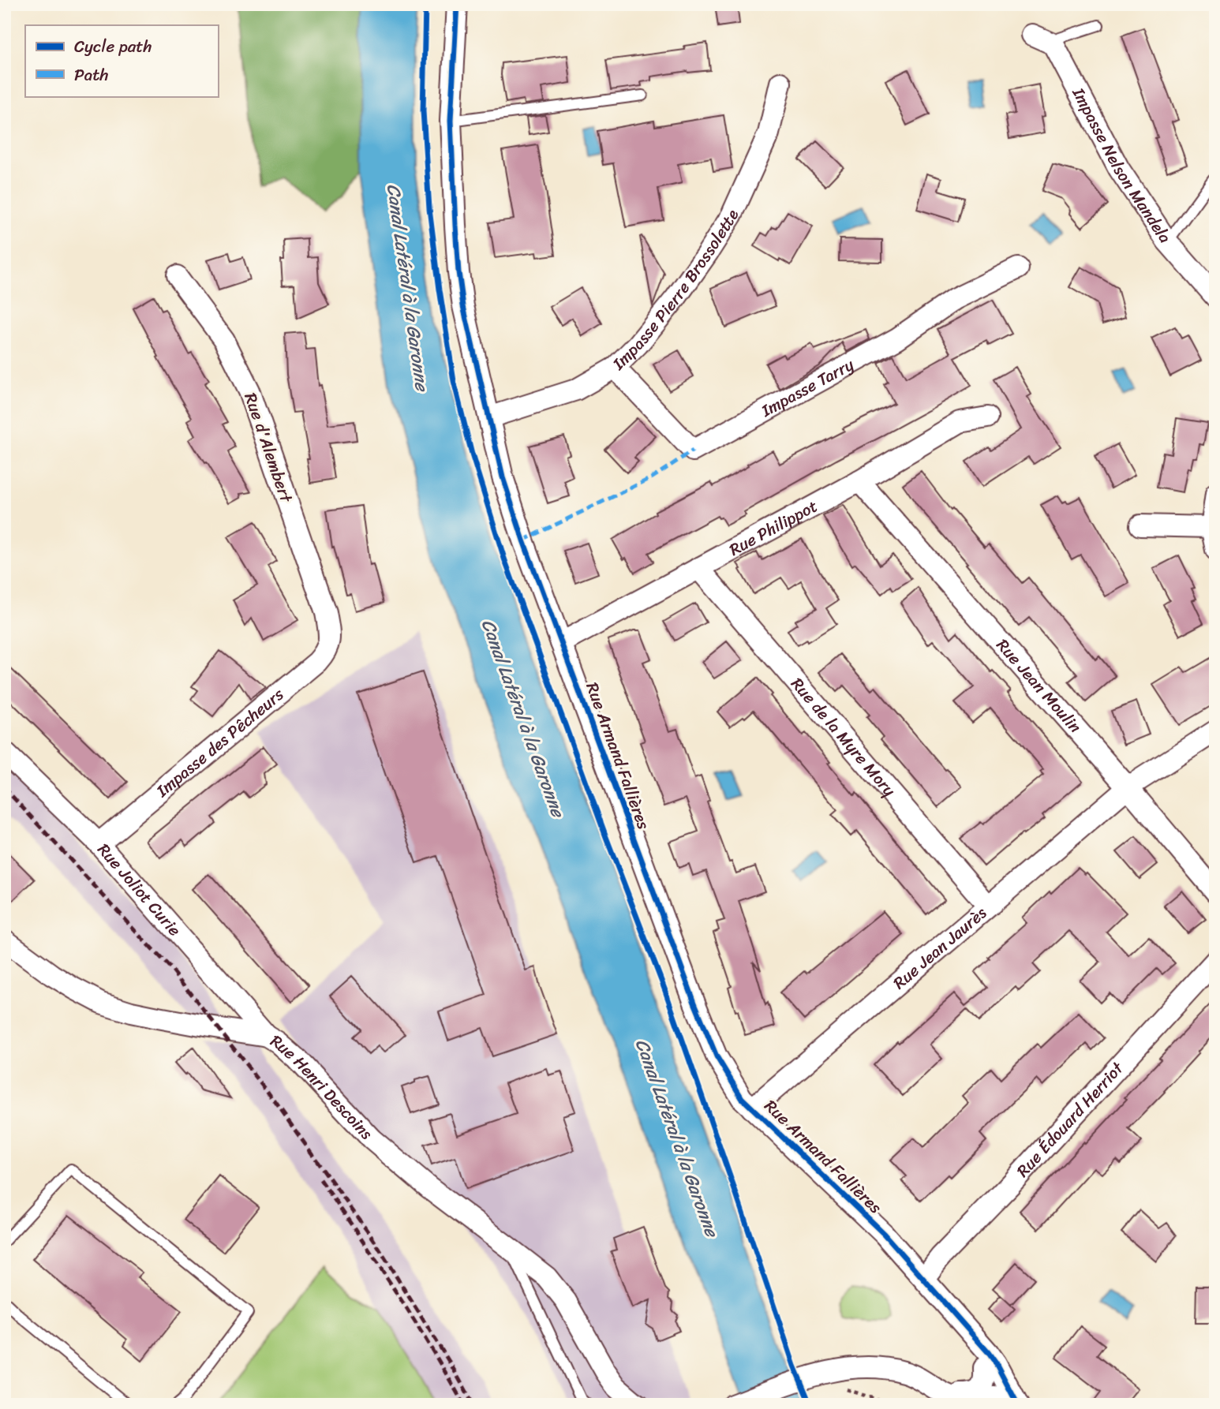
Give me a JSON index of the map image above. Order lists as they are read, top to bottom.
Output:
{
  "streets": {
    "street": [
      "Impasse Nelson Mandela",
      "Impasse Pierre Brossolette",
      "Impasse Tarry",
      "Rue d'Alembert",
      "Rue Philippot",
      "Rue Jean Moulin",
      "Rue de la Myre Mory",
      "Impasse des Pêcheurs",
      "Rue Armand Fallières",
      "Rue Joliot Curie",
      "Rue Jean Jaurès",
      "Rue Henri Descoins",
      "Rue Édouard Herriot"
    ]
  },
  "crossings": [
    ["Impasse Pierre Brossolette", "Impasse Tarry"],
    ["Impasse Pierre Brossolette", "Rue Armand Fallières"],
    ["Rue d'Alembert", "Impasse des Pêcheurs"],
    ["Rue Philippot", "Rue Jean Moulin"],
    ["Rue Philippot", "Rue de la Myre Mory"],
    ["Rue Philippot", "Rue Armand Fallières"],
    ["Rue Jean Moulin", "Rue Jean Jaurès"],
    ["Rue de la Myre Mory", "Rue Jean Jaurès"],
    ["Impasse des Pêcheurs", "Rue Joliot Curie"],
    ["Rue Armand Fallières", "Rue Jean Jaurès"],
    ["Rue Armand Fallières", "Rue Édouard Herriot"],
    ["Rue Joliot Curie", "Rue Henri Descoins"]
  ],
  "water": ["Canal Latéral à la Garonne"],
  "legend": ["Cycle path", "Path"]
}
